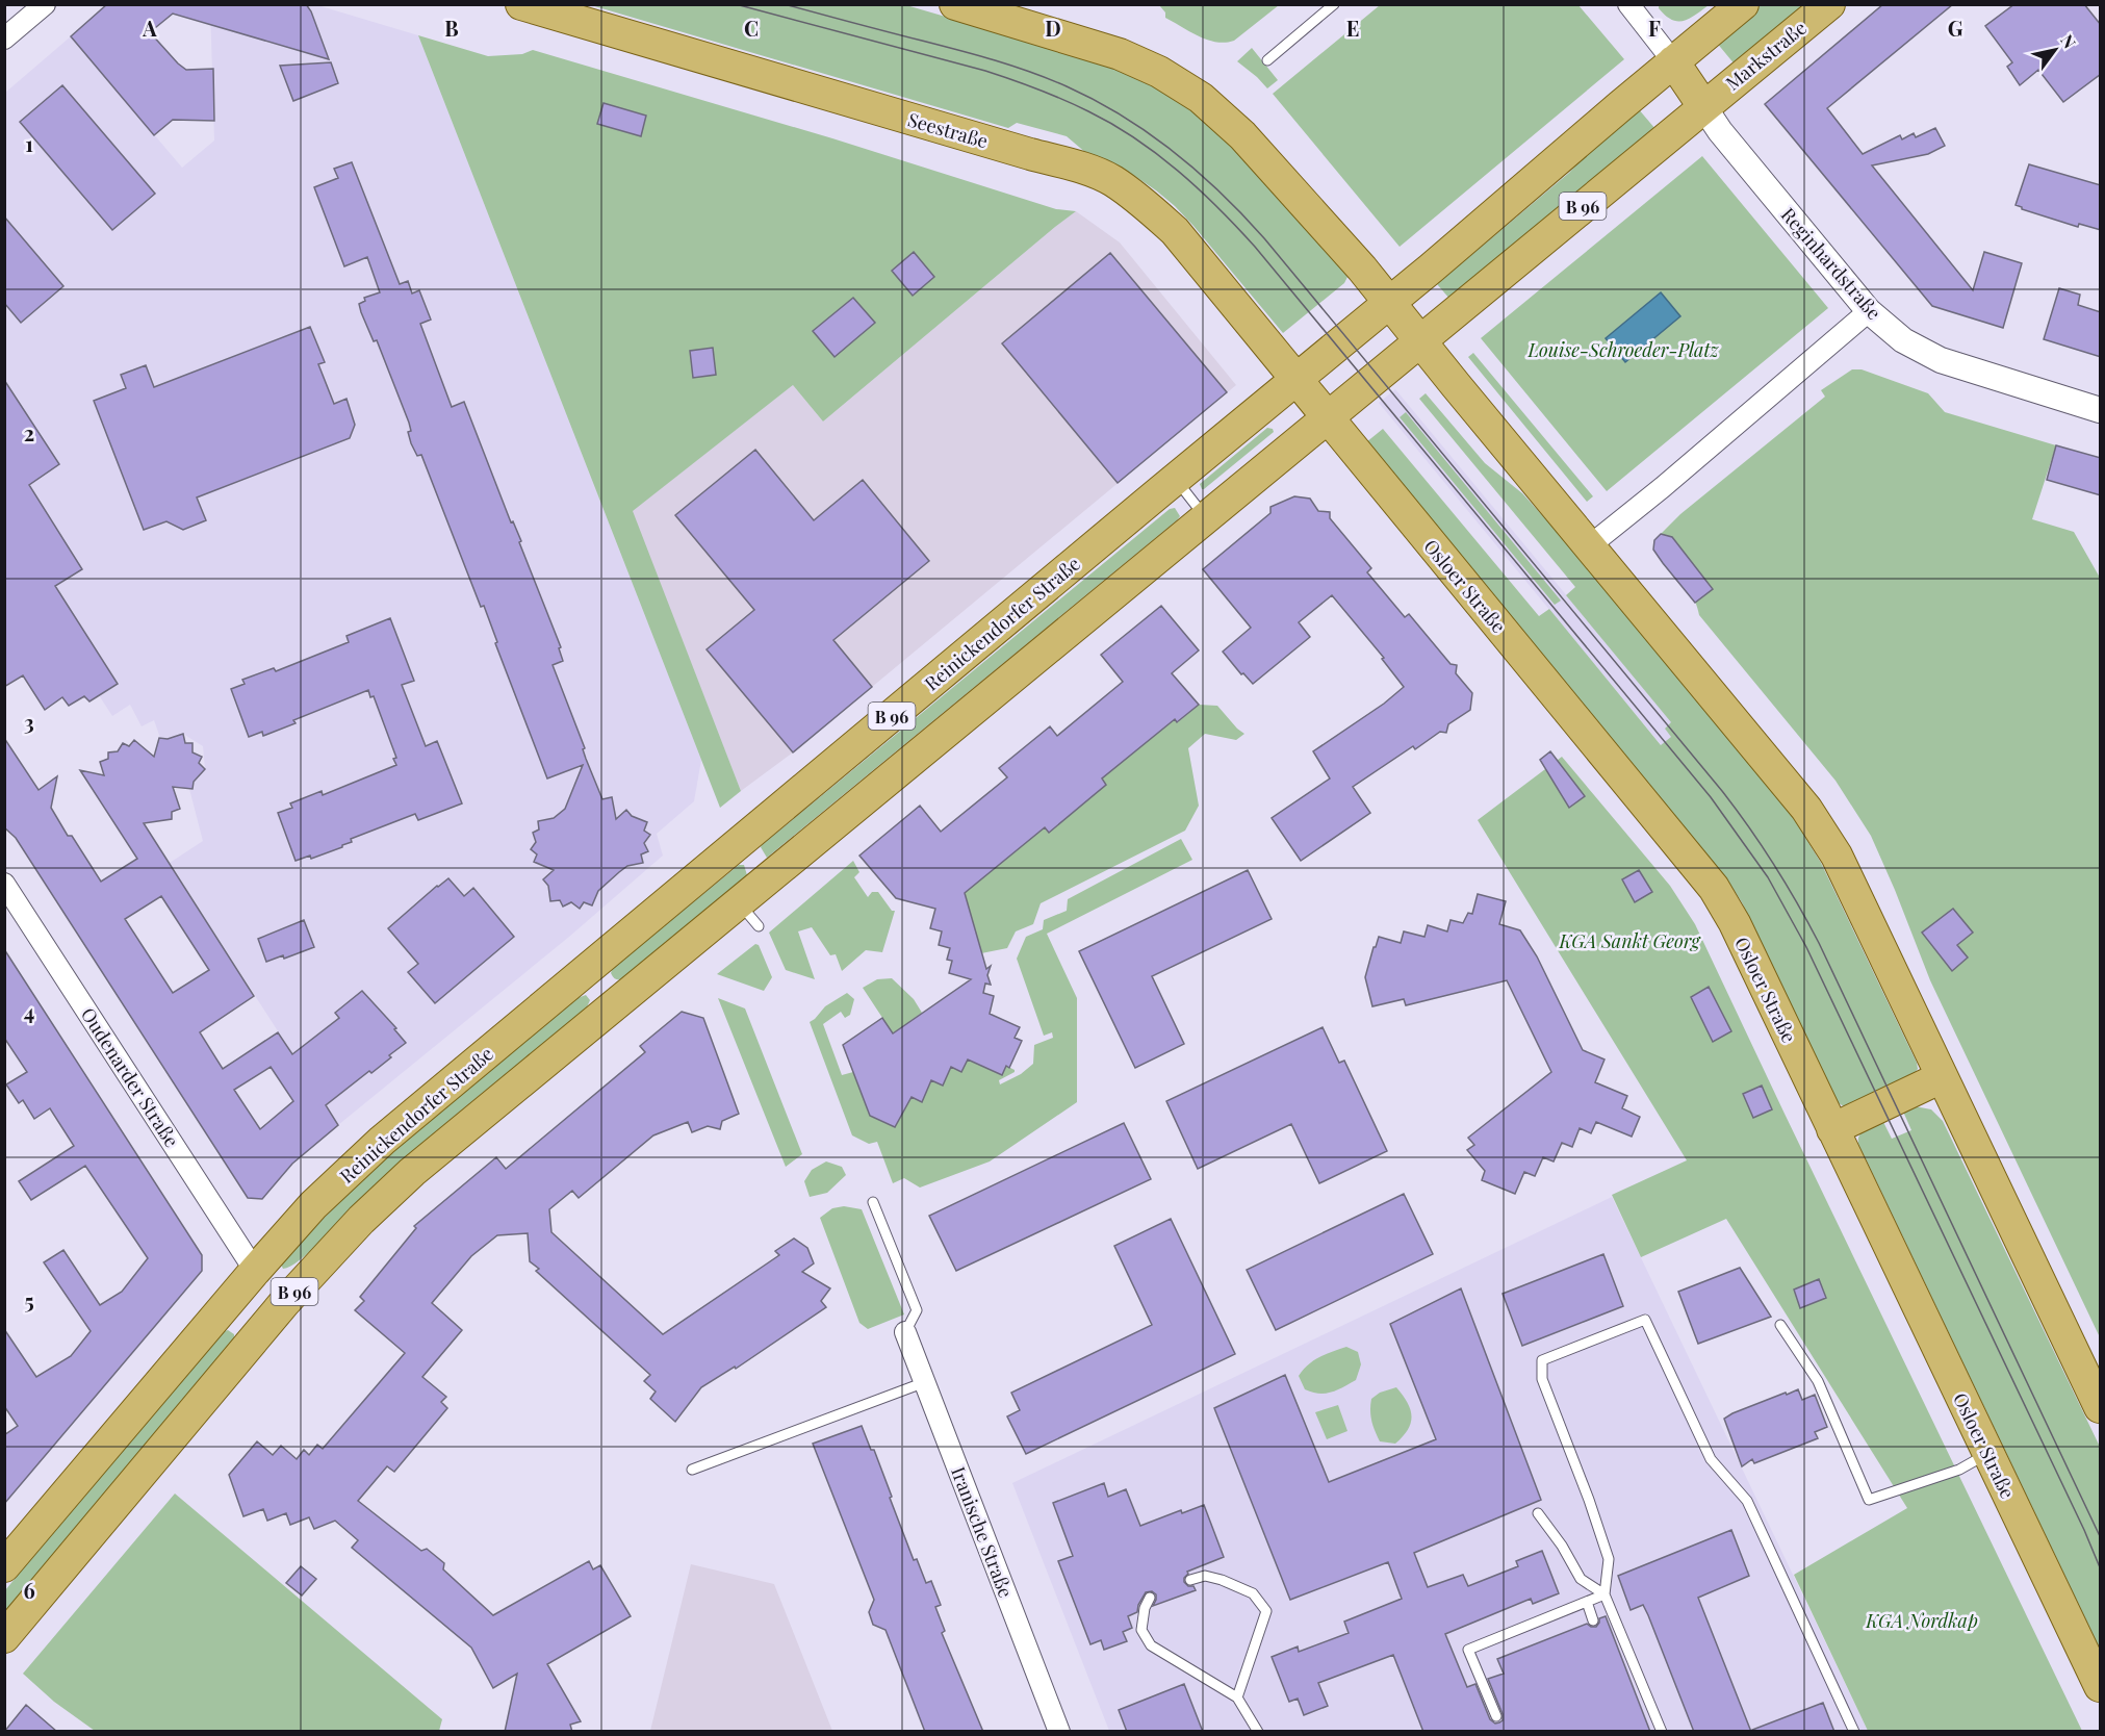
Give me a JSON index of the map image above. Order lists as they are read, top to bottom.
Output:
{
  "streets": {
    "main road": [
      "Markstraße",
      "Seestraße",
      "B 96",
      "Osloer Straße",
      "Reinickendorfer Straße"
    ],
    "street": ["Reginhardstraße", "Oudenarder Straße", "Iranische Straße"]
  },
  "crossings": [
    ["Markstraße", "B 96"],
    ["Markstraße", "Reginhardstraße"],
    ["Seestraße", "Osloer Straße"],
    ["Seestraße", "Reinickendorfer Straße"],
    ["B 96", "Reginhardstraße"],
    ["B 96", "Osloer Straße"],
    ["B 96", "Reinickendorfer Straße"],
    ["B 96", "Oudenarder Straße"],
    ["Osloer Straße", "Reinickendorfer Straße"],
    ["Reinickendorfer Straße", "Oudenarder Straße"]
  ],
  "parks": ["Louise-Schroeder-Platz", "KGA Sankt Georg", "KGA Nordkap"],
  "north": "top right",
  "grid": {
    "columns": [
      "A",
      "B",
      "C",
      "D",
      "E",
      "F",
      "G"
    ],
    "rows": [
      "1",
      "2",
      "3",
      "4",
      "5",
      "6"
    ]
  }
}
